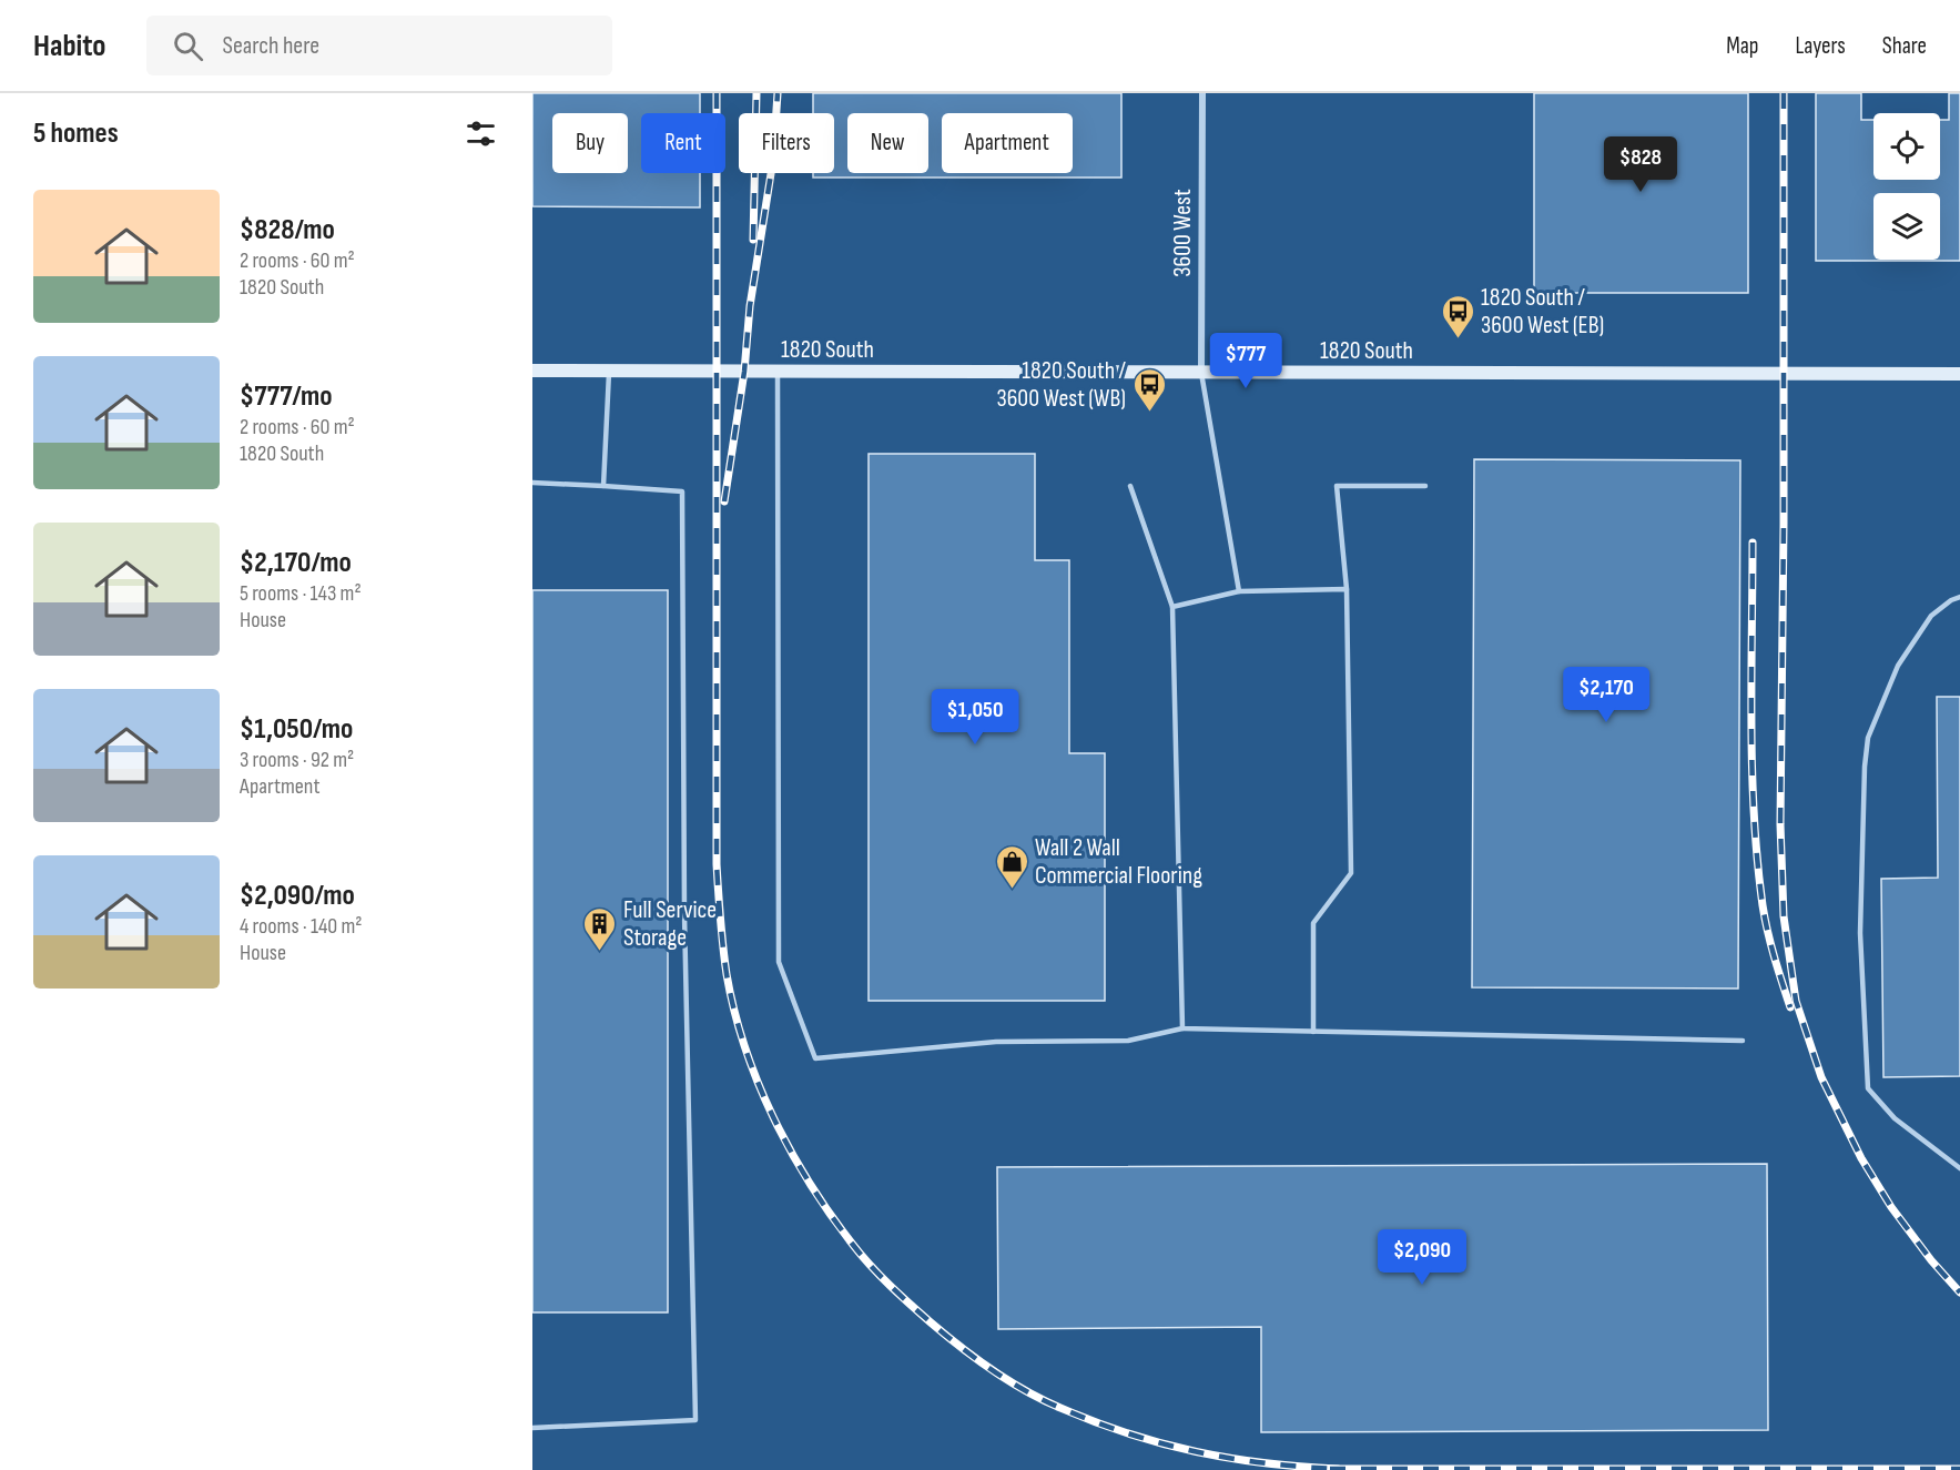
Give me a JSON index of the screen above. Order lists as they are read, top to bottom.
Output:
{
  "streets": {
    "street": ["3600 West", "1820 South"]
  },
  "crossings": [
    ["3600 West", "1820 South"]
  ],
  "places": {
    "bus stop": ["1820 South / 3600 West (EB)", "1820 South / 3600 West (WB)"],
    "shop": ["Wall 2 Wall Commercial Flooring"],
    "building": ["Full Service Storage"]
  },
  "page": {
    "header": "Habito",
    "search": "Search here",
    "nav": ["Map", "Layers", "Share"],
    "heading": "5 homes",
    "chip": [
      "Buy",
      "Rent",
      "Filters",
      "New",
      "Apartment"
    ],
    "price": [
      "$828",
      "$777",
      "$2,170",
      "$1,050",
      "$2,090"
    ],
    "list": [
      {
        "name": "$828/mo",
        "note": "2 rooms · 60 m² · 1820 South"
      },
      {
        "name": "$777/mo",
        "note": "2 rooms · 60 m² · 1820 South"
      },
      {
        "name": "$2,170/mo",
        "note": "5 rooms · 143 m² · House"
      },
      {
        "name": "$1,050/mo",
        "note": "3 rooms · 92 m² · Apartment"
      },
      {
        "name": "$2,090/mo",
        "note": "4 rooms · 140 m² · House"
      }
    ]
  }
}
